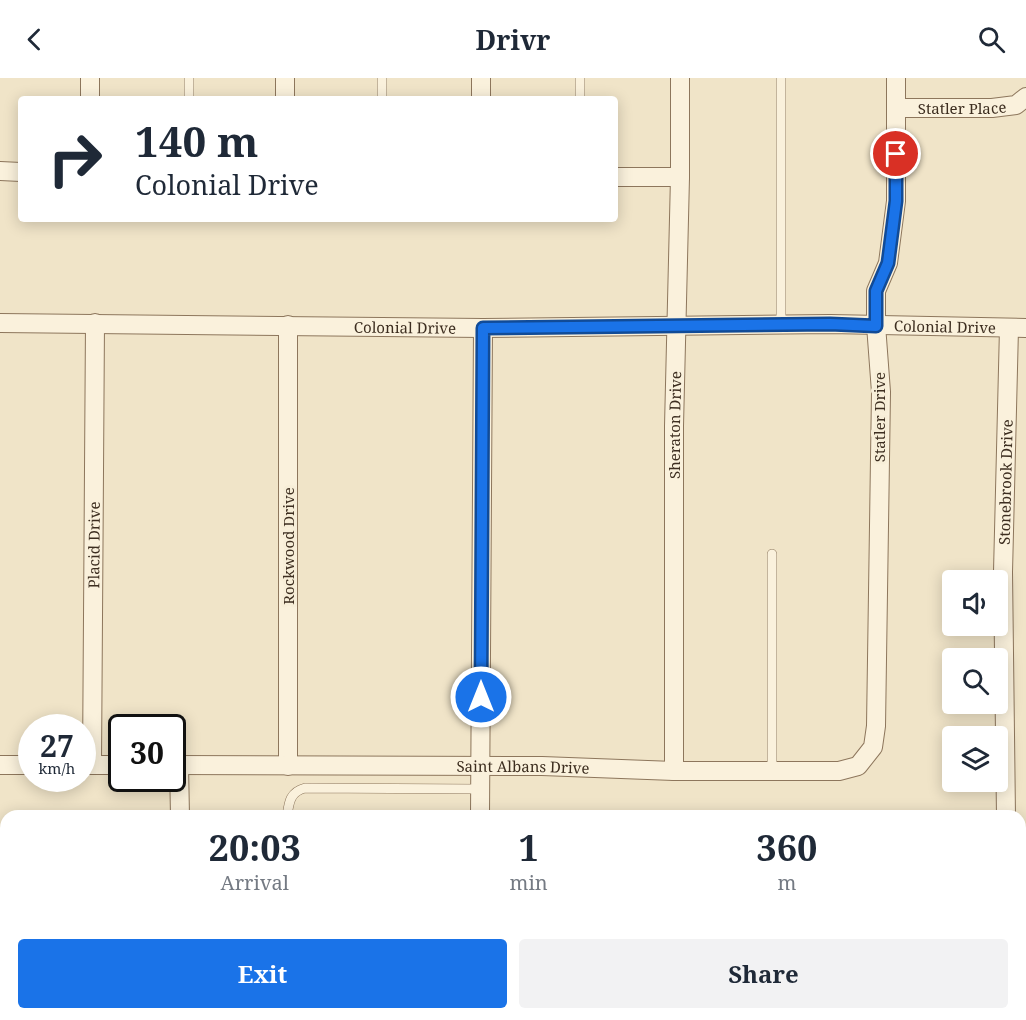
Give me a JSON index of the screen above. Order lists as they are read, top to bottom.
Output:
{
  "streets": {
    "street": [
      "Statler Place",
      "Colonial Drive",
      "Statler Drive",
      "Sheraton Drive",
      "Stonebrook Drive",
      "Placid Drive",
      "Rockwood Drive",
      "Saint Albans Drive"
    ]
  },
  "crossings": [
    ["Statler Place", "Statler Drive"],
    ["Colonial Drive", "Statler Drive"],
    ["Colonial Drive", "Sheraton Drive"],
    ["Colonial Drive", "Stonebrook Drive"],
    ["Colonial Drive", "Placid Drive"],
    ["Colonial Drive", "Rockwood Drive"],
    ["Statler Drive", "Saint Albans Drive"],
    ["Sheraton Drive", "Saint Albans Drive"],
    ["Rockwood Drive", "Saint Albans Drive"]
  ],
  "page": {
    "header": "Drivr",
    "turn": ["140 m", "Colonial Drive"],
    "speed": "27 km/h",
    "limit": "30",
    "eta": [
      "20:03",
      "Arrival",
      "1",
      "min",
      "360",
      "m"
    ],
    "buttons": ["Exit", "Share"]
  }
}
